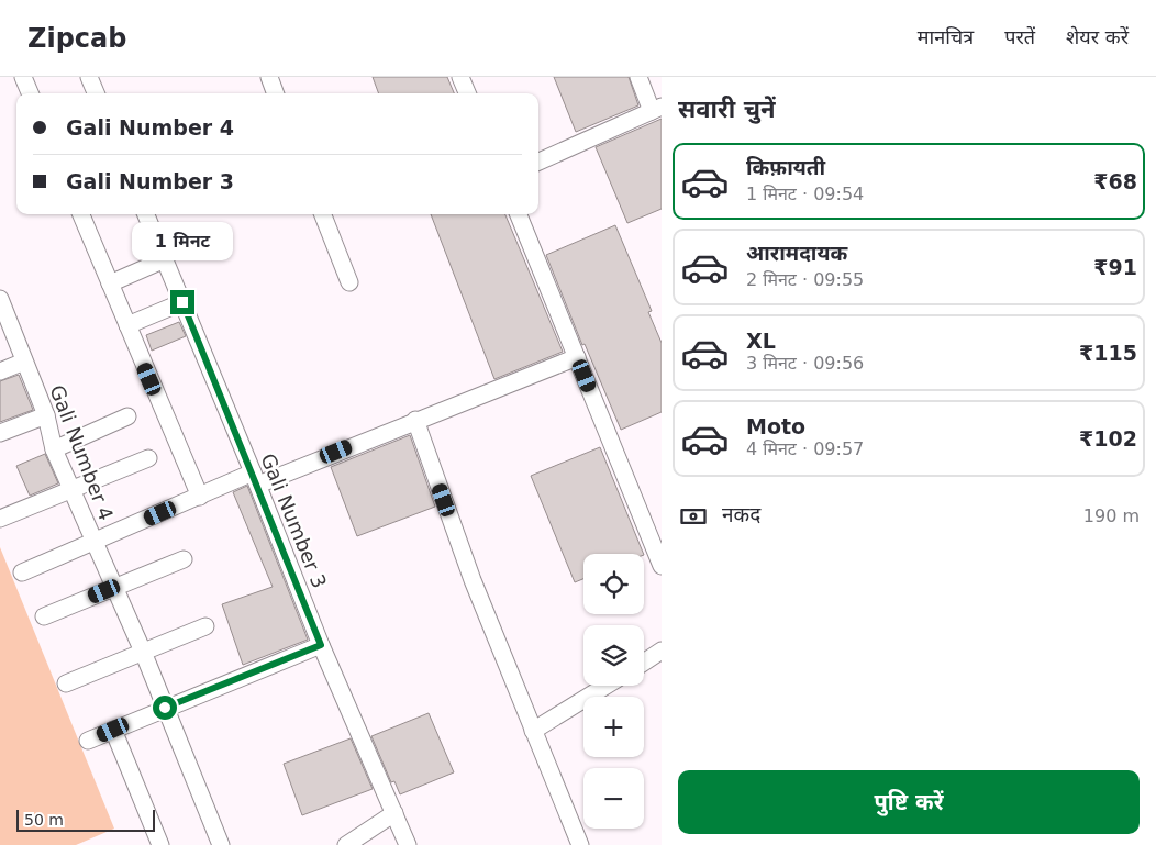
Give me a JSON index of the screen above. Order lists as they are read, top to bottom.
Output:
{
  "streets": {
    "street": ["Gali Number 4", "Gali Number 3"]
  },
  "scale_bar": "50 m",
  "page": {
    "header": "Zipcab",
    "nav": ["मानचित्र", "परतें", "शेयर करें"],
    "heading": "सवारी चुनें",
    "banner": ["Gali Number 4", "Gali Number 3"],
    "list": [
      {
        "name": "किफ़ायती",
        "note": "1 मिनट · 09:54",
        "value": "₹68"
      },
      {
        "name": "आरामदायक",
        "note": "2 मिनट · 09:55",
        "value": "₹91"
      },
      {
        "name": "XL",
        "note": "3 मिनट · 09:56",
        "value": "₹115"
      },
      {
        "name": "Moto",
        "note": "4 मिनट · 09:57",
        "value": "₹102"
      }
    ],
    "bubble": "1 मिनट",
    "pay": ["नकद", "190 m"],
    "map_buttons": ["+", "−"],
    "buttons": "पुष्टि करें",
    "scale": "50 m"
  }
}
